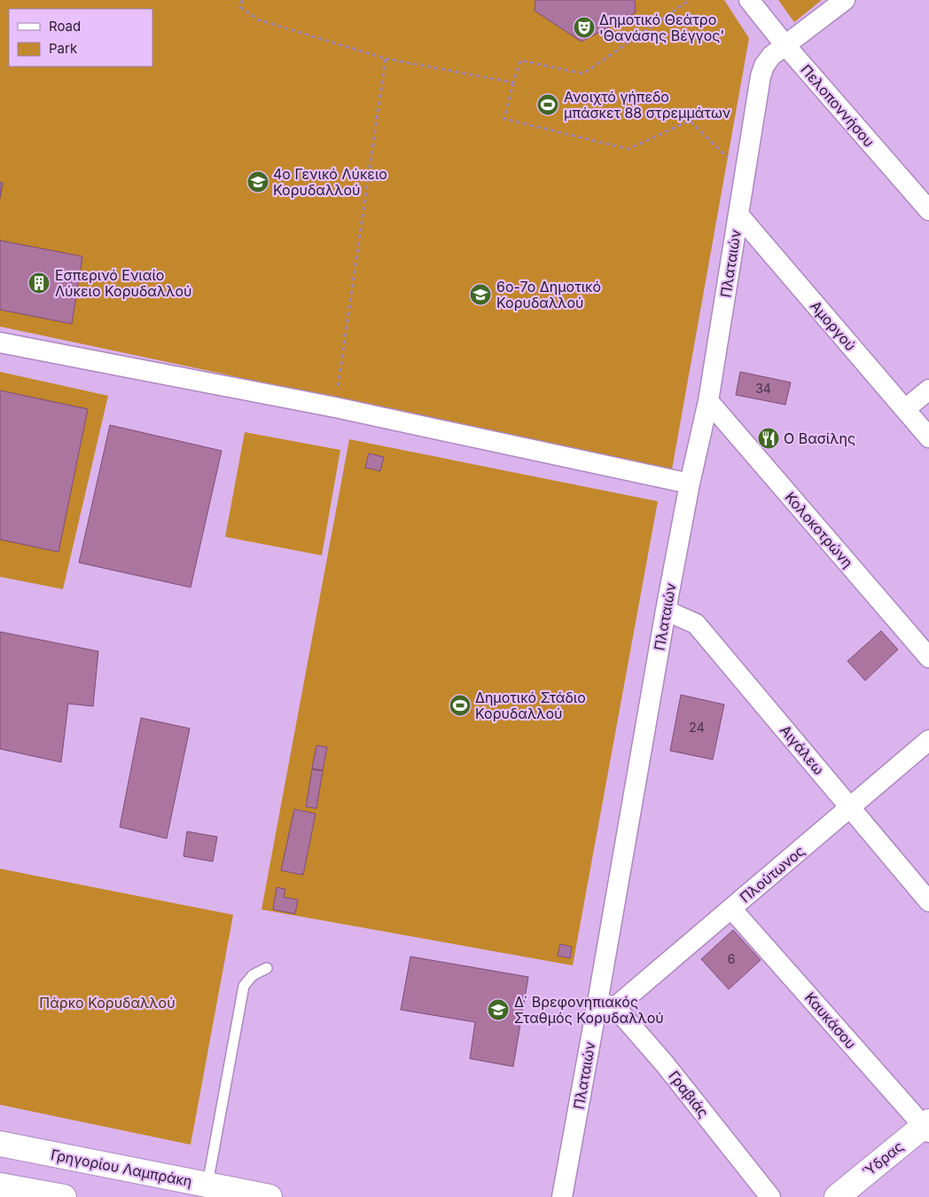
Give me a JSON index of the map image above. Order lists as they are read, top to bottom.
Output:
{
  "streets": {
    "main road": ["Ύδρας", "Γρηγορίου Λαμπράκη"],
    "street": [
      "Πελοποννήσου",
      "Πλαταιών",
      "Αμοργού",
      "Κολοκοτρώνη",
      "Αιγάλεω",
      "Πλούτωνος",
      "Καυκάσου",
      "Γραβιάς"
    ]
  },
  "crossings": [
    ["Πελοποννήσου", "Πλαταιών"],
    ["Πλαταιών", "Αμοργού"],
    ["Πλαταιών", "Κολοκοτρώνη"],
    ["Πλαταιών", "Αιγάλεω"],
    ["Πλαταιών", "Πλούτωνος"],
    ["Πλαταιών", "Γραβιάς"],
    ["Αιγάλεω", "Πλούτωνος"],
    ["Πλούτωνος", "Καυκάσου"],
    ["Πλούτωνος", "Γραβιάς"],
    ["Καυκάσου", "Ύδρας"]
  ],
  "parks": ["Πάρκο Κορυδαλλού"],
  "places": {
    "theatre": ["Δημοτικό Θεάτρο 'Θανάσης Βέγγος'"],
    "sports": ["Ανοιχτό γήπεδο μπάσκετ 88 στρεμμάτων", "Δημοτικό Στάδιο Κορυδαλλού"],
    "school or university": ["4ο Γενικό Λύκειο Κορυδαλλού", "6ο-7ο Δημοτικό Κορυδαλλού", "Δ΄ Βρεφονηπιακός Σταθμός Κορυδαλλού"],
    "building": ["Εσπερινό Ενιαίο Λύκειο Κορυδαλλού"],
    "restaurant": ["Ο Βασίλης"]
  },
  "house_numbers": ["34", "24", "6"],
  "legend": ["Road", "Park"]
}
